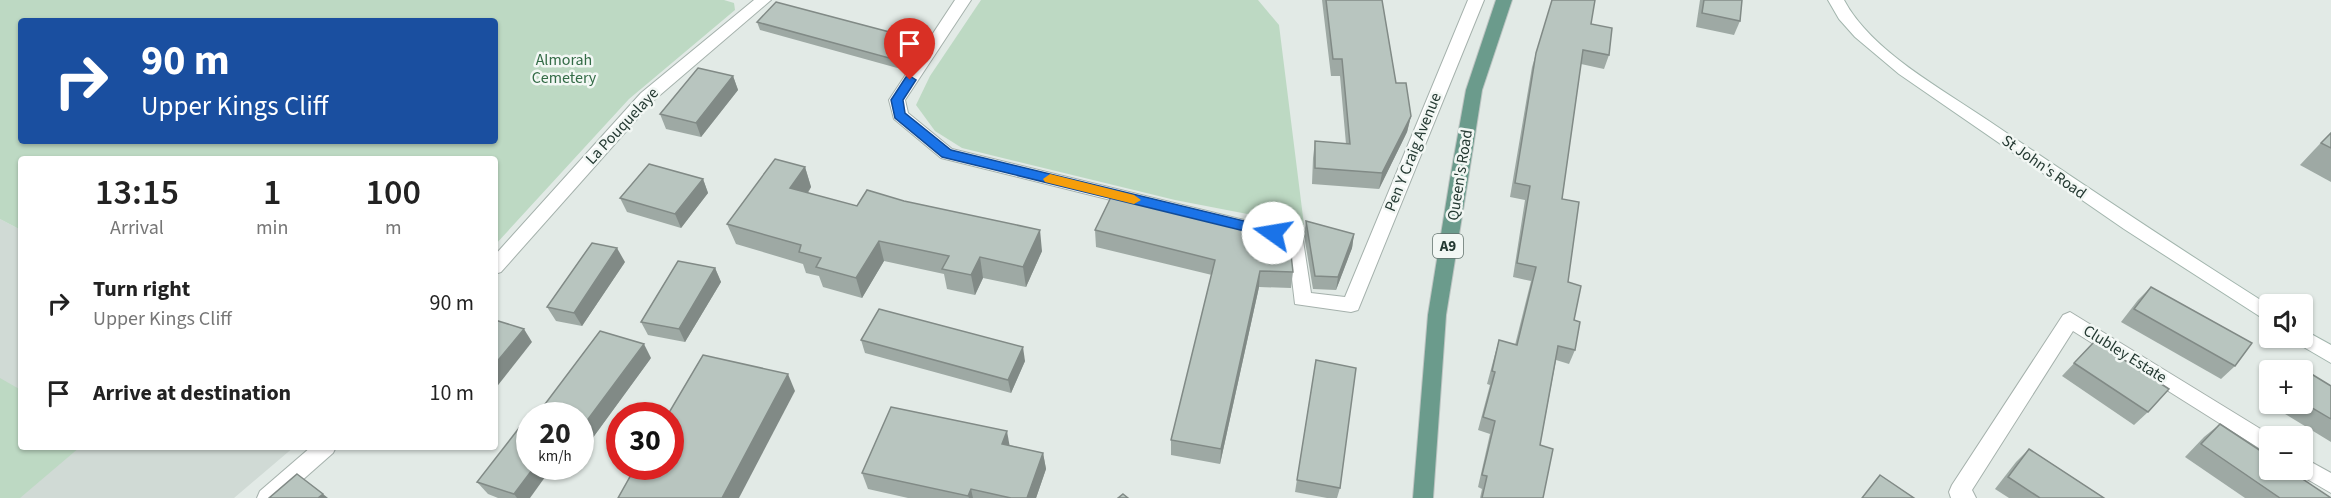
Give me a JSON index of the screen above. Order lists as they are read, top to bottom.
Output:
{
  "streets": {
    "main road": ["Queen's Road", "A9"],
    "street": [
      "La Pouquelaye",
      "Pen Y Craig Avenue",
      "St John's Road",
      "Clubley Estate"
    ]
  },
  "parks": ["Almorah Cemetery"],
  "page": {
    "turn": ["90 m", "Upper Kings Cliff"],
    "eta": [
      "13:15",
      "Arrival",
      "1",
      "min",
      "100",
      "m"
    ],
    "list": [
      {
        "name": "Turn right",
        "note": "Upper Kings Cliff",
        "value": "90 m"
      },
      {
        "name": "Arrive at destination",
        "value": "10 m"
      }
    ],
    "map_buttons": ["+", "−"],
    "speed": "20 km/h",
    "limit": "30"
  }
}
